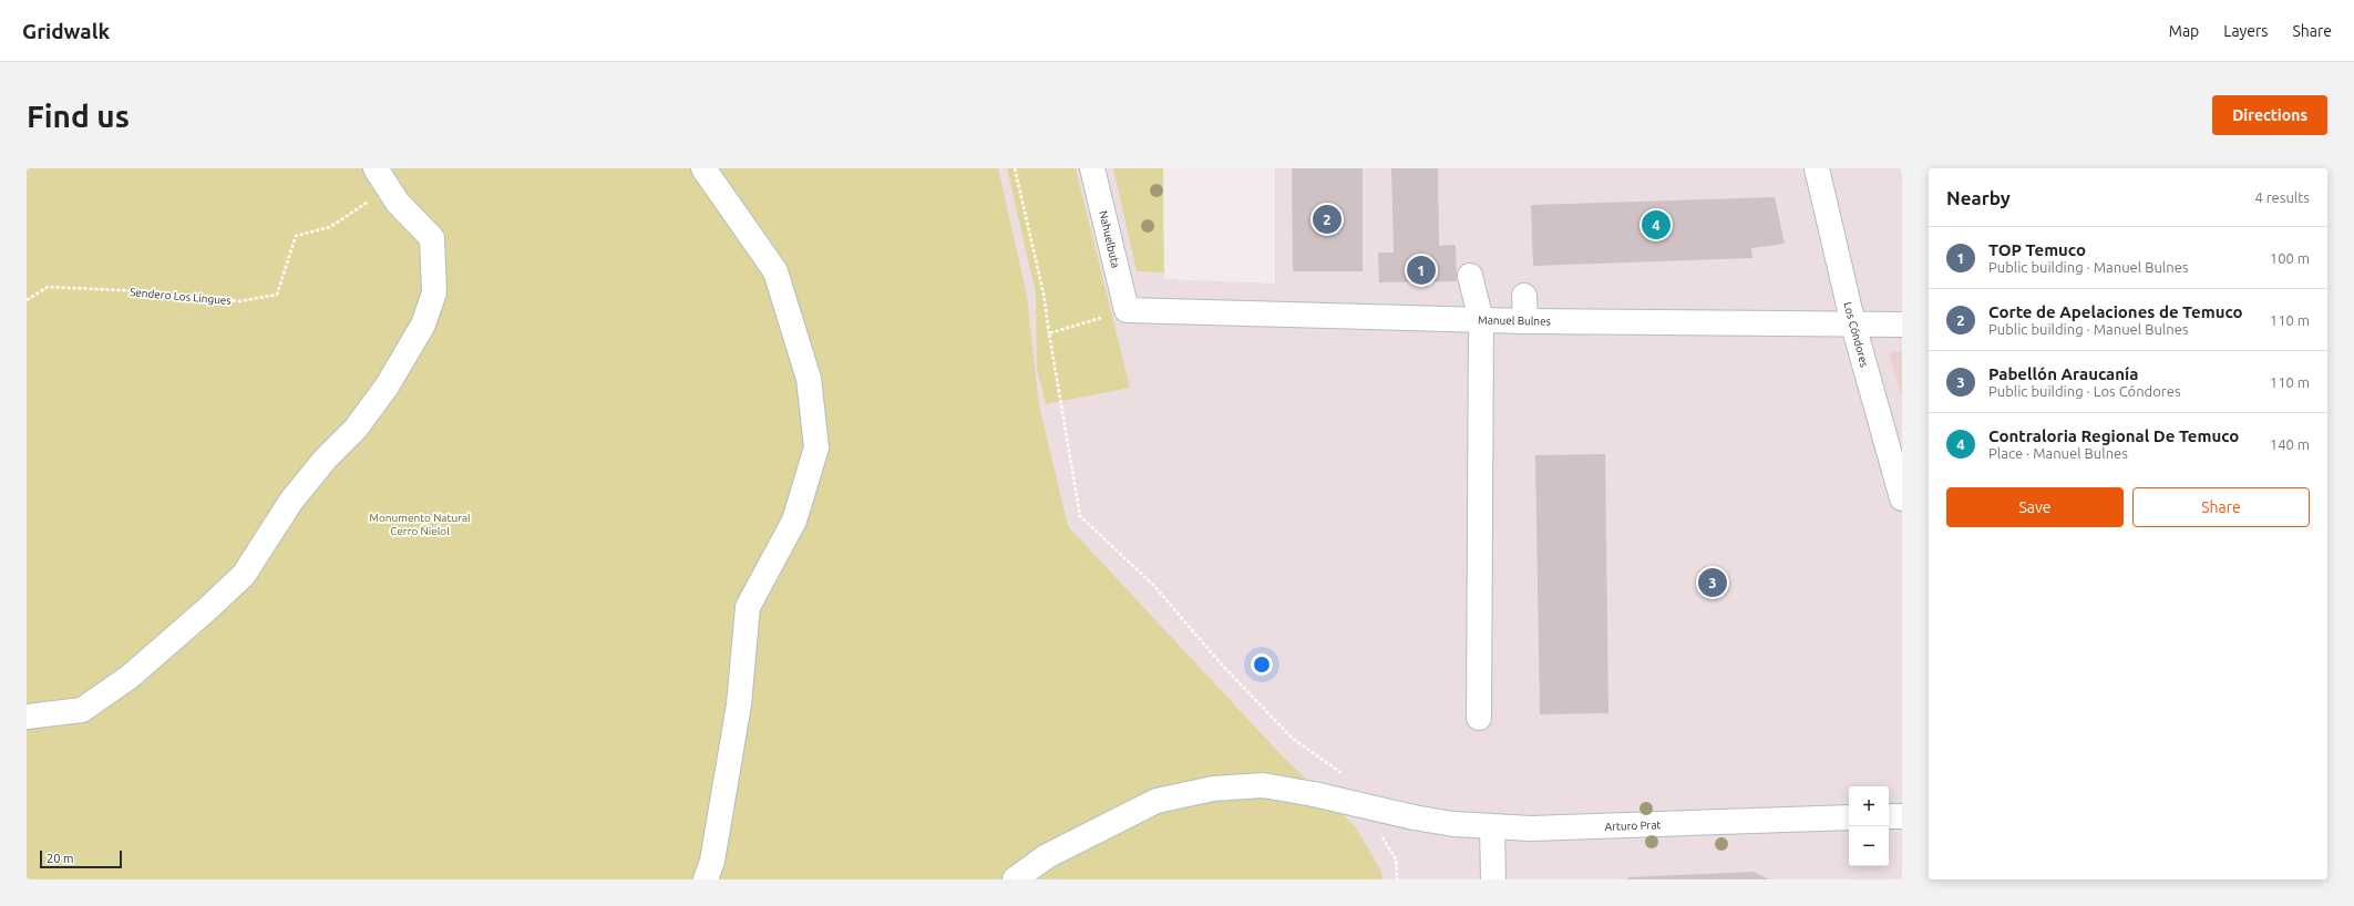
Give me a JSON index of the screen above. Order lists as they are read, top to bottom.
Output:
{
  "streets": {
    "street": [
      "Nahuelbuta",
      "Manuel Bulnes",
      "Los Cóndores",
      "Arturo Prat"
    ],
    "path": ["Sendero Los Lingues"]
  },
  "crossings": [
    ["Nahuelbuta", "Manuel Bulnes"],
    ["Manuel Bulnes", "Los Cóndores"]
  ],
  "parks": ["Monumento Natural Cerro Ñielol"],
  "scale_bar": "20 m",
  "page": {
    "header": "Gridwalk",
    "nav": ["Map", "Layers", "Share"],
    "buttons": [
      "Directions",
      ["Save", "Share"]
    ],
    "title": "Find us",
    "heading": ["Nearby", "4 results"],
    "pins": [
      "2",
      "4",
      "1",
      "3"
    ],
    "list": [
      {
        "mark": "1",
        "name": "TOP Temuco",
        "note": "Public building · Manuel Bulnes",
        "value": "100 m"
      },
      {
        "mark": "2",
        "name": "Corte de Apelaciones de Temuco",
        "note": "Public building · Manuel Bulnes",
        "value": "110 m"
      },
      {
        "mark": "3",
        "name": "Pabellón Araucanía",
        "note": "Public building · Los Cóndores",
        "value": "110 m"
      },
      {
        "mark": "4",
        "name": "Contraloria Regional De Temuco",
        "note": "Place · Manuel Bulnes",
        "value": "140 m"
      }
    ],
    "map_buttons": ["+", "−"],
    "scale": "20 m"
  }
}
